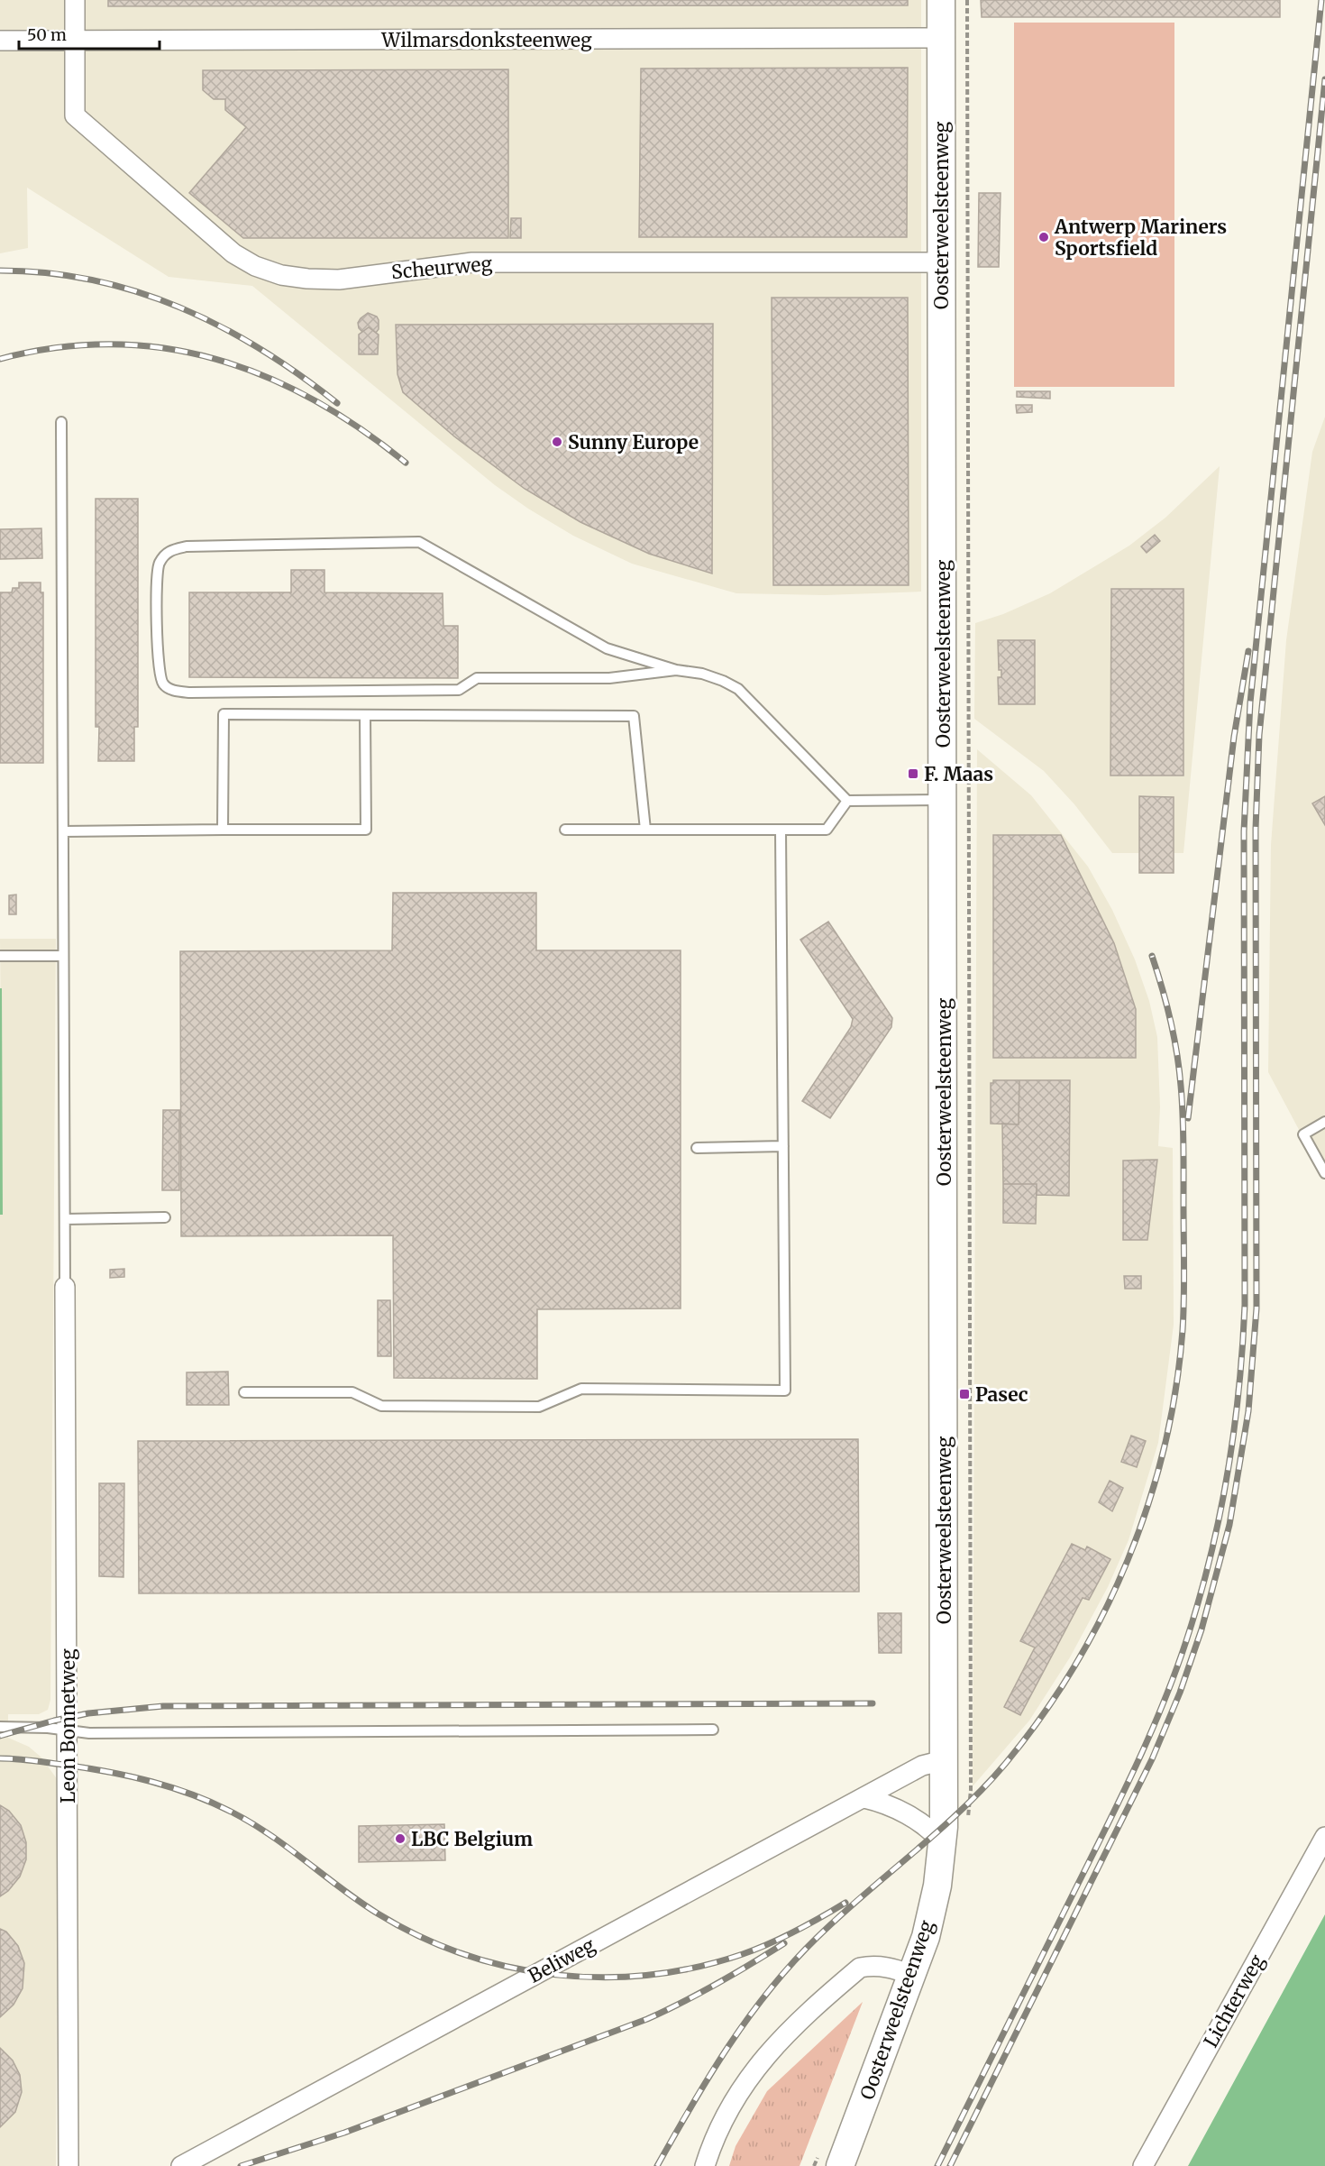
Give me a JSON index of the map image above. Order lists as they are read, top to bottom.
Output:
{
  "streets": {
    "main road": ["Oosterweelsteenweg"],
    "street": [
      "Wilmarsdonksteenweg",
      "Scheurweg",
      "Leon Bonnetweg",
      "Beliweg",
      "Lichterweg"
    ]
  },
  "crossings": [
    ["Wilmarsdonksteenweg", "Oosterweelsteenweg"],
    ["Wilmarsdonksteenweg", "Scheurweg"],
    ["Oosterweelsteenweg", "Scheurweg"],
    ["Oosterweelsteenweg", "Beliweg"]
  ],
  "places": {
    "other": ["Antwerp Mariners Sportsfield", "Sunny Europe", "LBC Belgium"],
    "transit": ["F. Maas", "Pasec"]
  },
  "scale_bar": "50 m"
}
